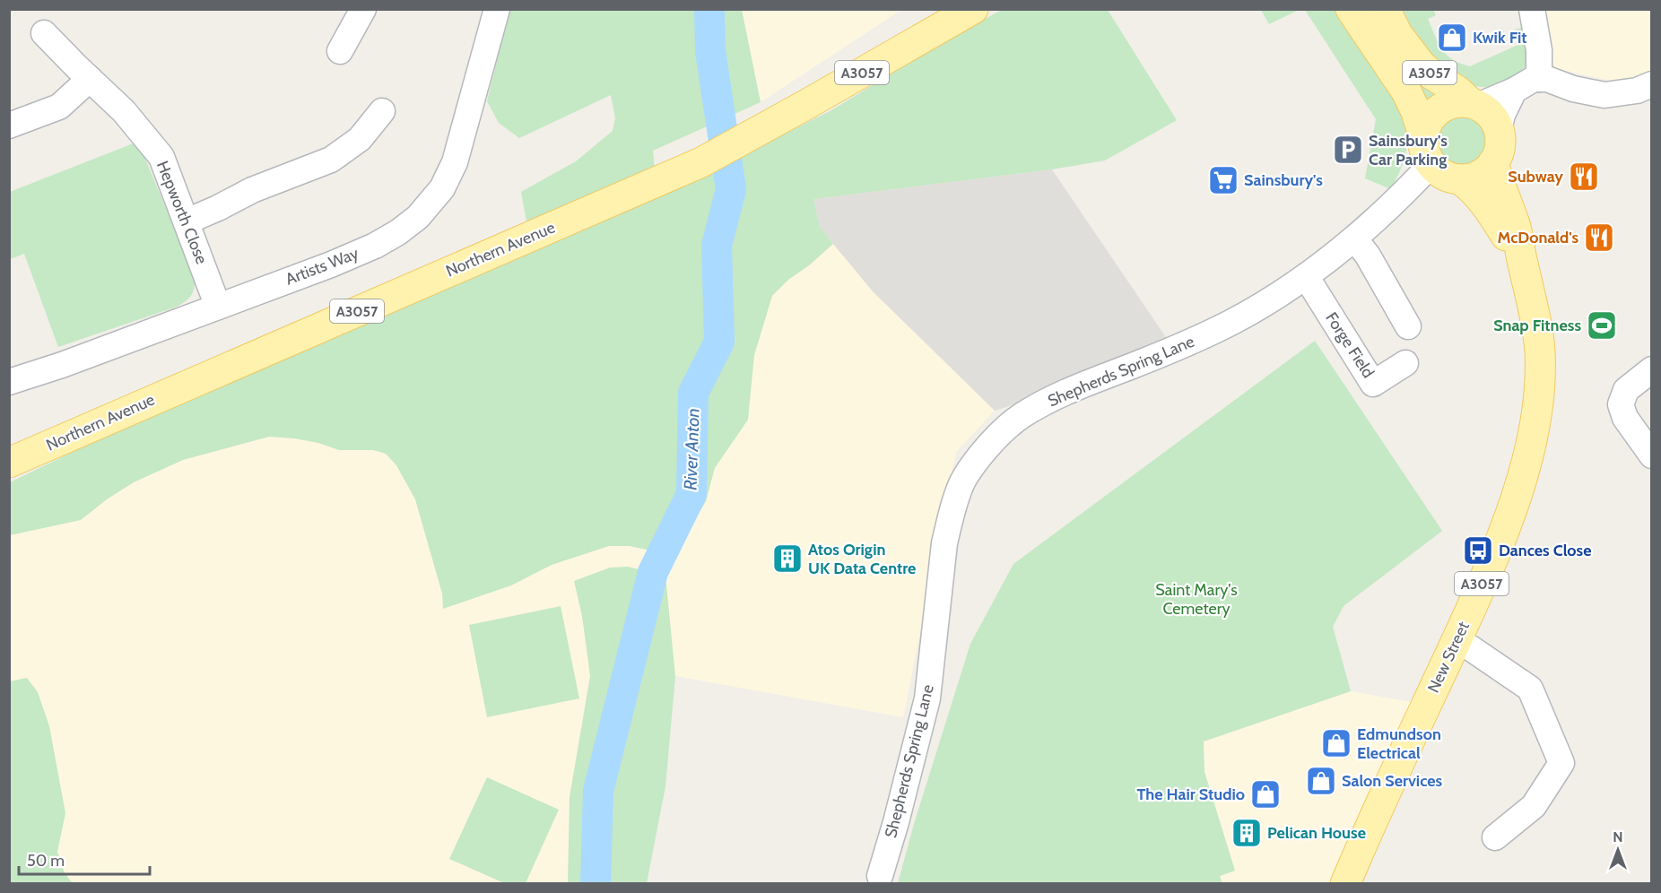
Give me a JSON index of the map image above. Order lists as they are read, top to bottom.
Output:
{
  "streets": {
    "main road": ["A3057", "Northern Avenue", "New Street"],
    "street": [
      "Hepworth Close",
      "Artists Way",
      "Forge Field",
      "Shepherds Spring Lane"
    ]
  },
  "crossings": [
    ["A3057", "Shepherds Spring Lane"],
    ["A3057", "New Street"],
    ["Hepworth Close", "Artists Way"],
    ["Forge Field", "Shepherds Spring Lane"],
    ["Shepherds Spring Lane", "New Street"]
  ],
  "water": ["River Anton"],
  "parks": ["Saint Mary's Cemetery"],
  "places": {
    "shop": [
      "Kwik Fit",
      "Edmundson Electrical",
      "Salon Services",
      "The Hair Studio"
    ],
    "parking": ["Sainsbury's Car Parking"],
    "restaurant": ["Subway", "McDonald's"],
    "supermarket": ["Sainsbury's"],
    "sports": ["Snap Fitness"],
    "bus stop": ["Dances Close"],
    "building": ["Atos Origin UK Data Centre", "Pelican House"]
  },
  "scale_bar": "50 m",
  "north": "top"
}
